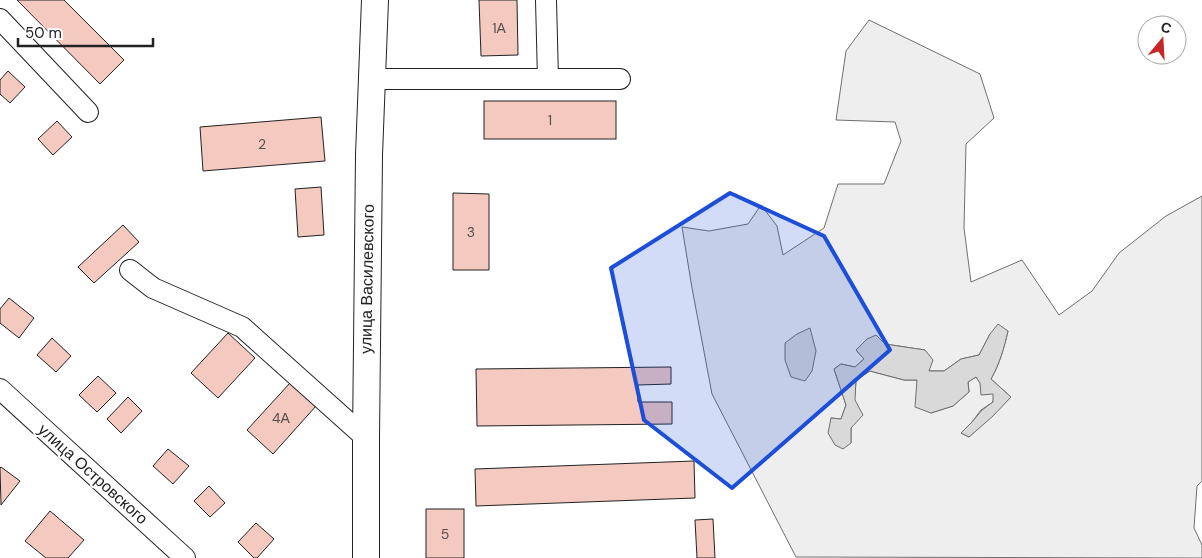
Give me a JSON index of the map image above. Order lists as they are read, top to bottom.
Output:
{
  "streets": {
    "main road": ["улица Василевского"],
    "street": ["улица Островского"]
  },
  "house_numbers": [
    "1А",
    "1",
    "2",
    "3",
    "4А",
    "5"
  ],
  "scale_bar": "50 m",
  "north": "top"
}
